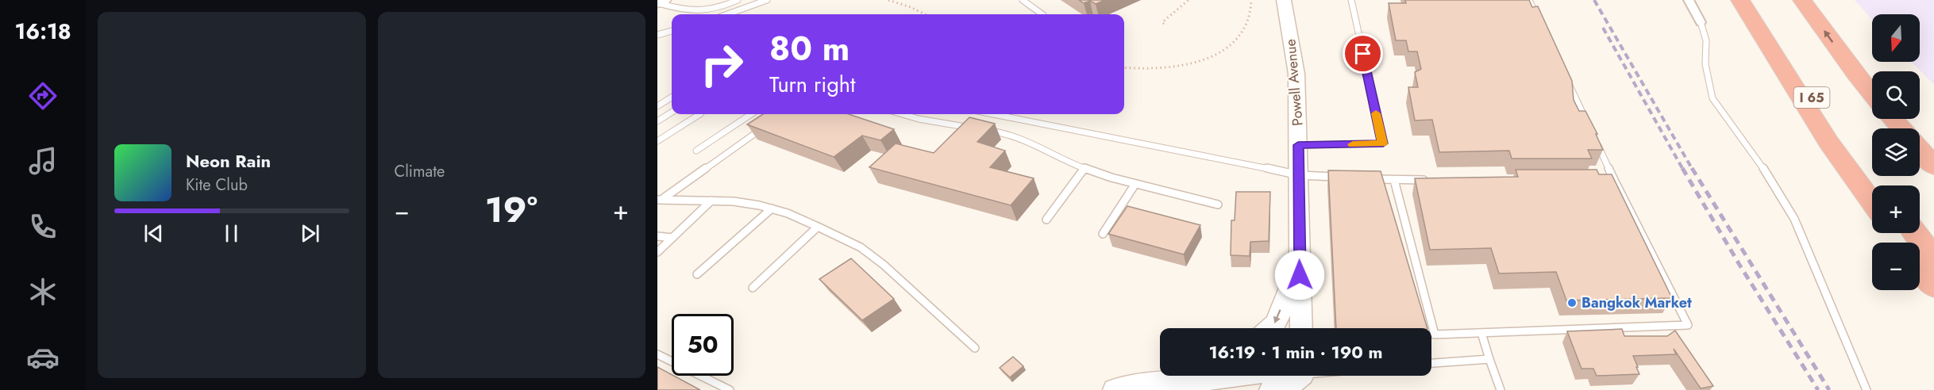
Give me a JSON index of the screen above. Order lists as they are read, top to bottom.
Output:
{
  "streets": {
    "highway": ["I 65"],
    "main road": ["Powell Avenue"]
  },
  "places": ["Bangkok Market"],
  "north": "bottom",
  "page": {
    "tabs": "16:18",
    "tile": "Climate",
    "map_buttons": ["+", "−"],
    "turn": ["80 m", "Turn right"],
    "song": ["Neon Rain", "Kite Club"],
    "heat": ["−", "19°", "+"],
    "limit": "50",
    "trip": "16:19 · 1 min · 190 m"
  }
}
